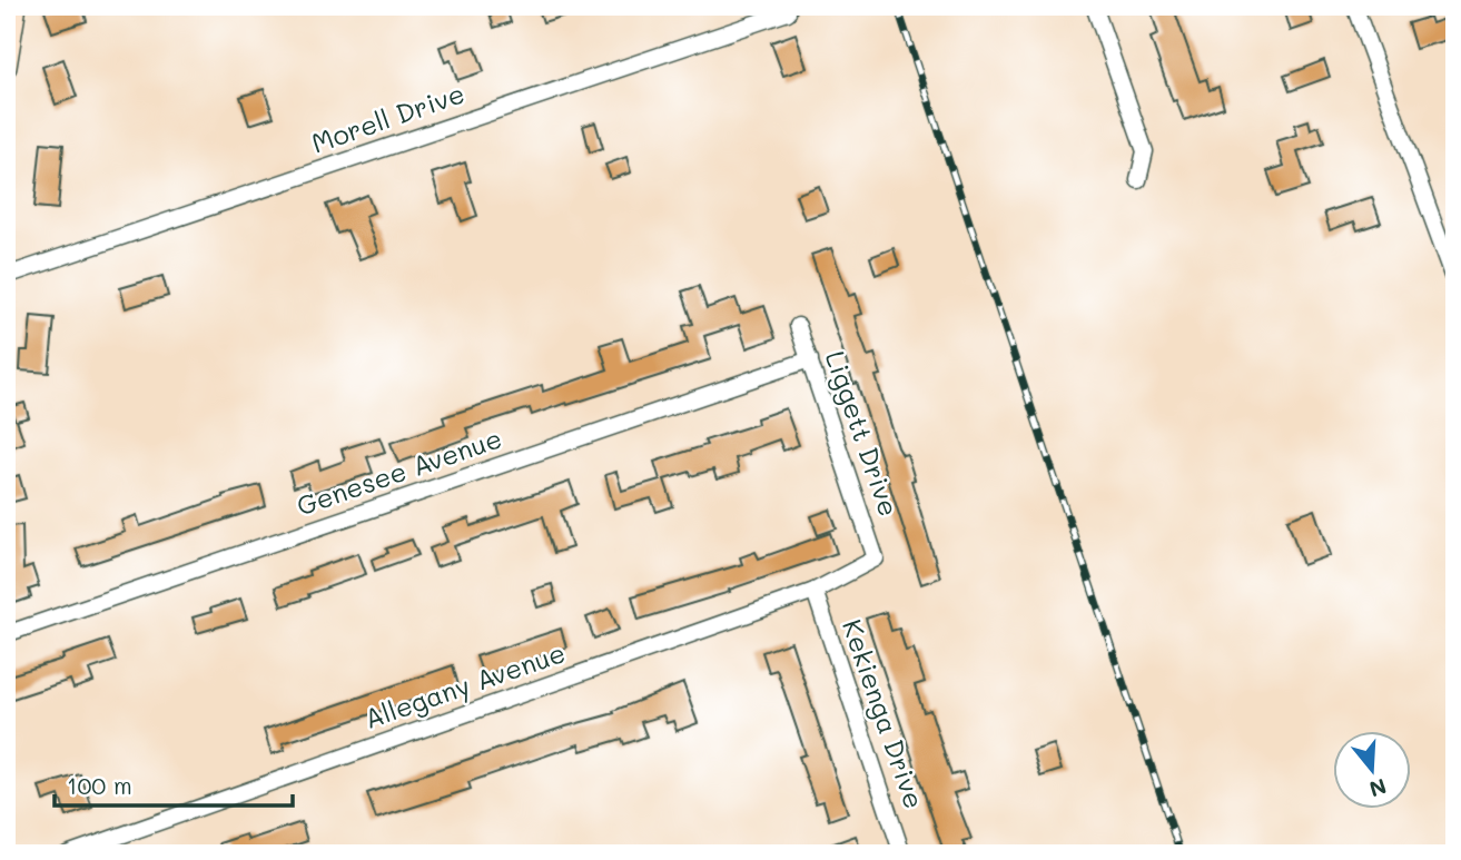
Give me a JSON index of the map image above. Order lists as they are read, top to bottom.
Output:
{
  "streets": {
    "street": [
      "Morell Drive",
      "Liggett Drive",
      "Genesee Avenue",
      "Allegany Avenue",
      "Kekienga Drive"
    ]
  },
  "crossings": [
    ["Liggett Drive", "Genesee Avenue"],
    ["Liggett Drive", "Allegany Avenue"],
    ["Allegany Avenue", "Kekienga Drive"]
  ],
  "scale_bar": "100 m",
  "north": "bottom"
}
